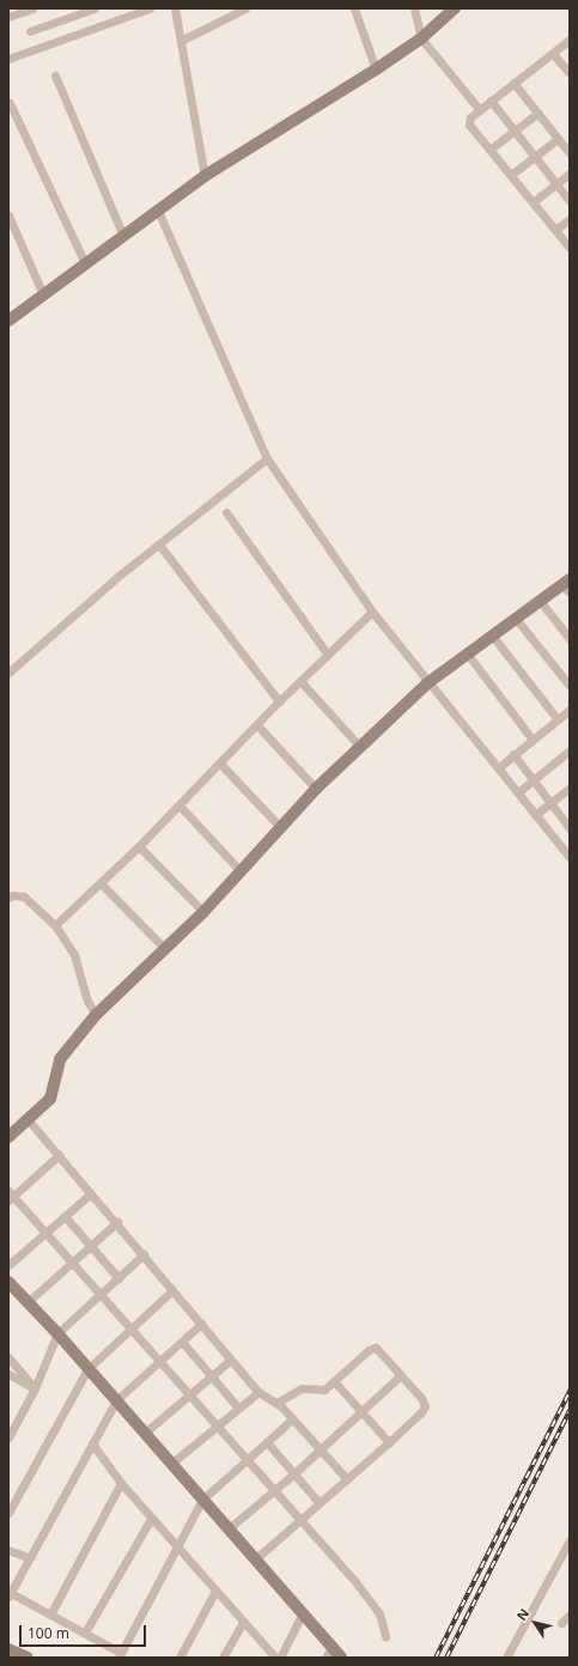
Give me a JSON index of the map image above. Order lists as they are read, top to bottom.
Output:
{
  "scale_bar": "100 m",
  "north": "top left"
}
